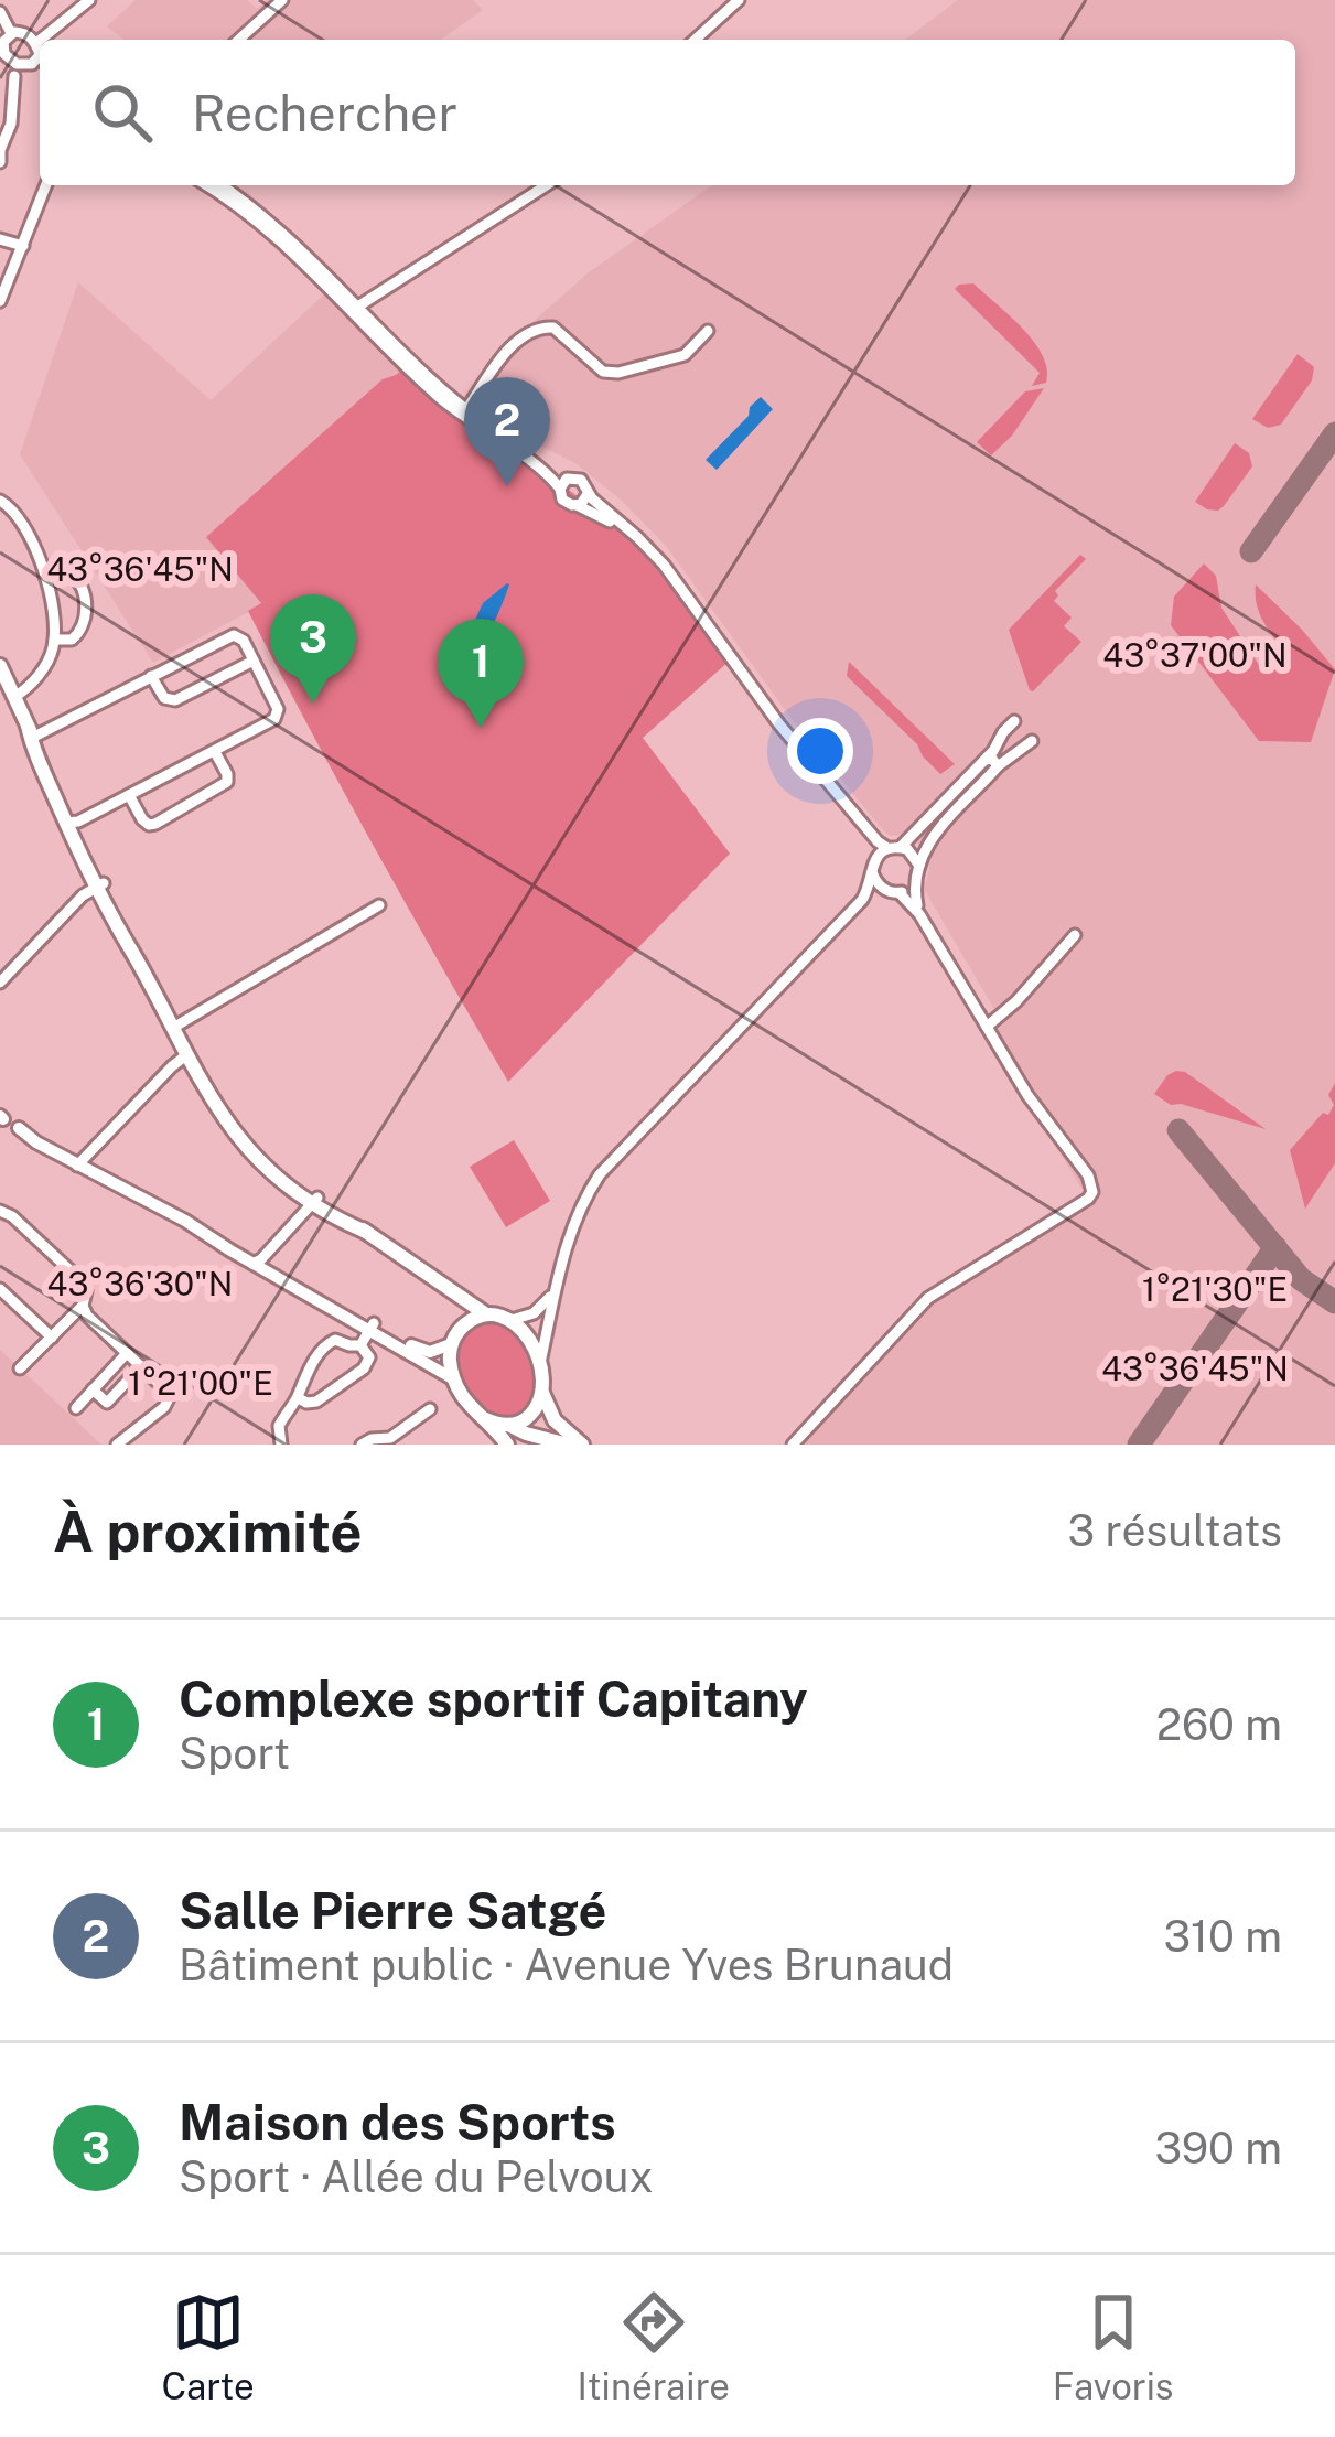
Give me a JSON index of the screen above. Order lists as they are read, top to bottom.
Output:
{
  "page": {
    "search": "Rechercher",
    "pins": ["2", "3", "1"],
    "heading": ["À proximité", "3 résultats"],
    "list": [
      {
        "mark": "1",
        "name": "Complexe sportif Capitany",
        "note": "Sport",
        "value": "260 m"
      },
      {
        "mark": "2",
        "name": "Salle Pierre Satgé",
        "note": "Bâtiment public · Avenue Yves Brunaud",
        "value": "310 m"
      },
      {
        "mark": "3",
        "name": "Maison des Sports",
        "note": "Sport · Allée du Pelvoux",
        "value": "390 m"
      }
    ],
    "nav": ["Carte", "Itinéraire", "Favoris"]
  },
  "coordinates": [
    "43°36'45\"N",
    "43°37'00\"N",
    "43°36'30\"N",
    "1°21'30\"E",
    "1°21'00\"E"
  ]
}
